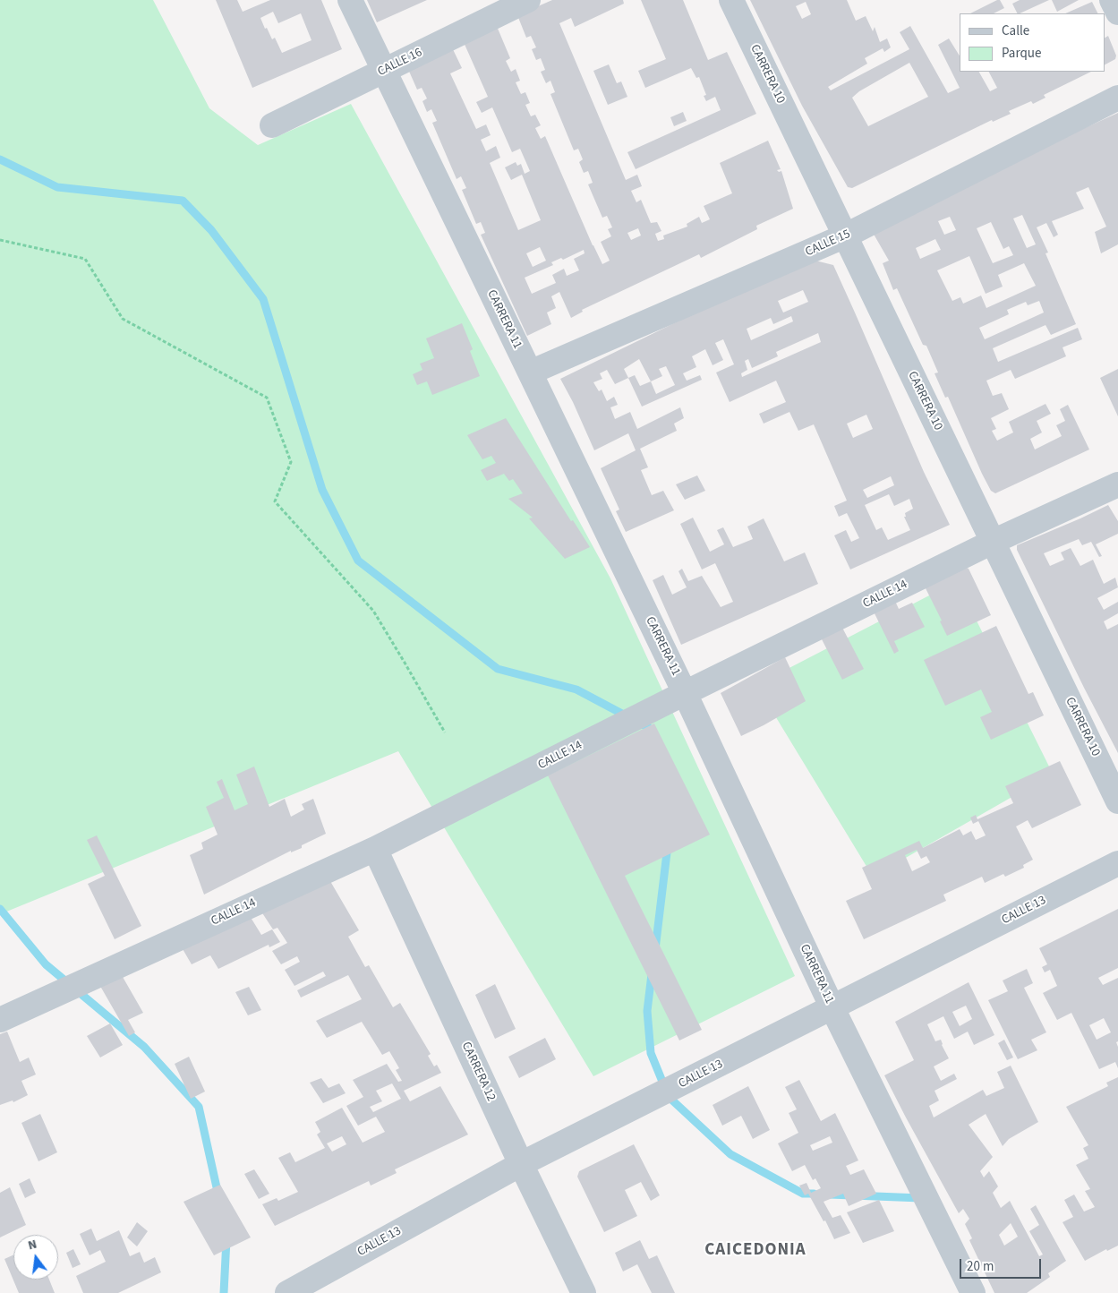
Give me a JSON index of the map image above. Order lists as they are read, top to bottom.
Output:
{
  "streets": {
    "street": [
      "CALLE 16",
      "CARRERA 10",
      "CALLE 15",
      "CARRERA 11",
      "CALLE 14",
      "CALLE 13",
      "CARRERA 12"
    ]
  },
  "crossings": [
    ["CALLE 16", "CARRERA 11"],
    ["CARRERA 10", "CALLE 15"],
    ["CARRERA 10", "CALLE 14"],
    ["CALLE 15", "CARRERA 11"],
    ["CARRERA 11", "CALLE 14"],
    ["CARRERA 11", "CALLE 13"],
    ["CALLE 14", "CARRERA 12"],
    ["CALLE 13", "CARRERA 12"]
  ],
  "districts": ["CAICEDONIA"],
  "legend": ["Calle", "Parque"],
  "scale_bar": "20 m",
  "north": "top"
}
